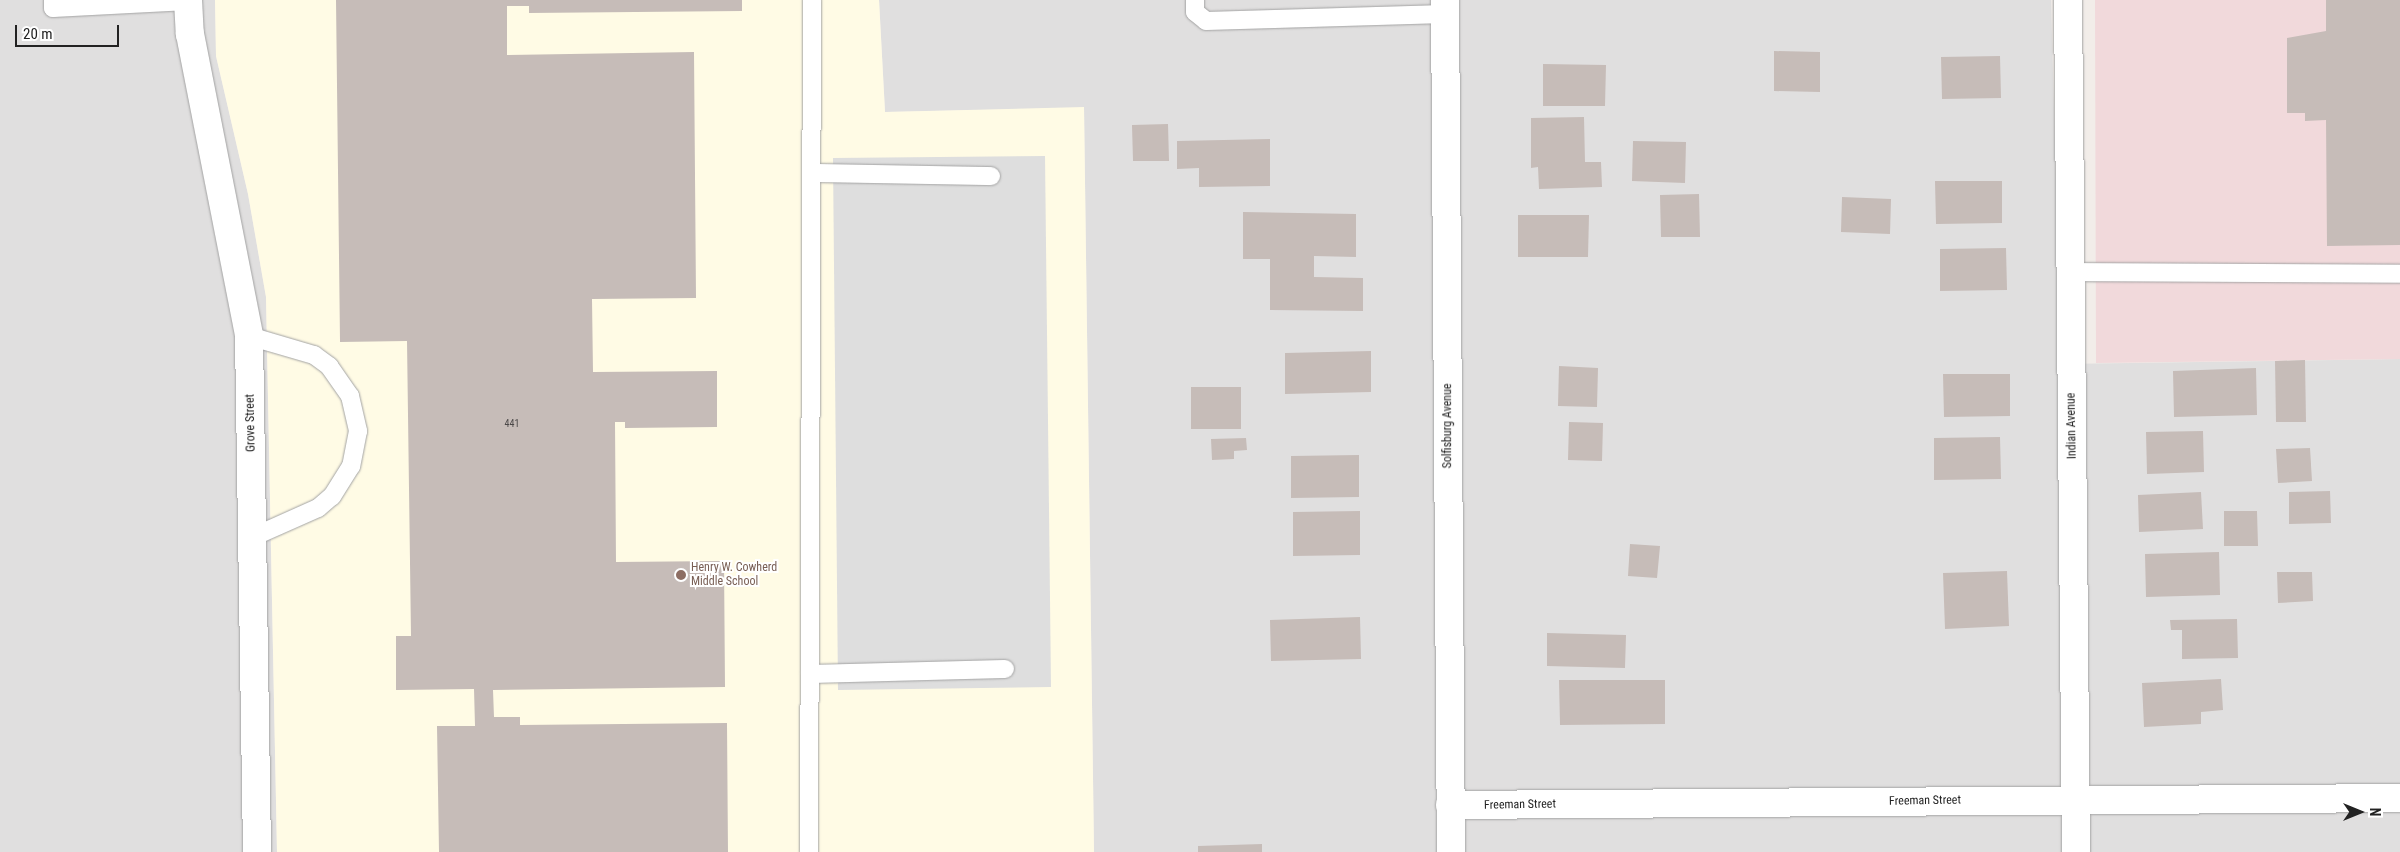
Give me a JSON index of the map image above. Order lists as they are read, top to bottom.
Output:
{
  "streets": {
    "street": [
      "Grove Street",
      "Solfisburg Avenue",
      "Indian Avenue",
      "Freeman Street"
    ]
  },
  "crossings": [
    ["Solfisburg Avenue", "Freeman Street"],
    ["Indian Avenue", "Freeman Street"]
  ],
  "places": ["Henry W. Cowherd Middle School"],
  "house_numbers": ["441"],
  "scale_bar": "20 m",
  "north": "right"
}
